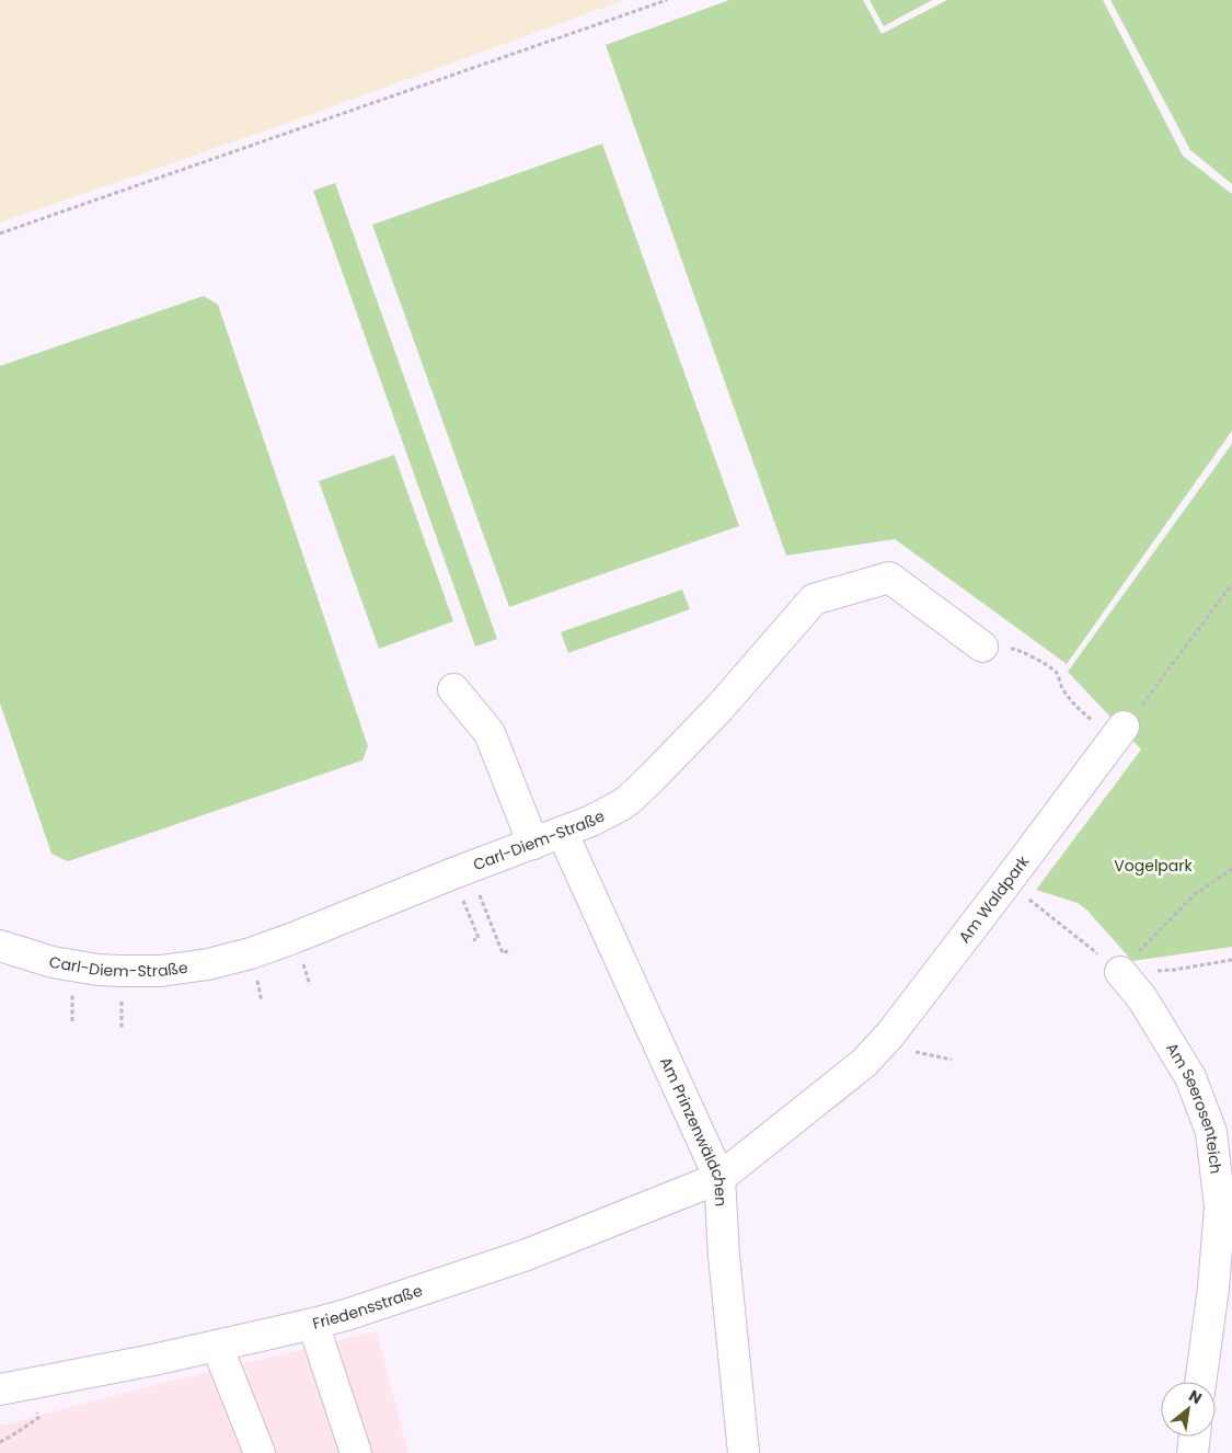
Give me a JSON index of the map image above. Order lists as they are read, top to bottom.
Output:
{
  "streets": {
    "street": [
      "Carl-Diem-Straße",
      "Am Waldpark",
      "Am Seerosenteich",
      "Am Prinzenwäldchen",
      "Friedensstraße"
    ]
  },
  "crossings": [
    ["Carl-Diem-Straße", "Am Prinzenwäldchen"],
    ["Am Waldpark", "Am Prinzenwäldchen"],
    ["Am Waldpark", "Friedensstraße"],
    ["Am Prinzenwäldchen", "Friedensstraße"]
  ],
  "parks": ["Vogelpark"],
  "north": "top right"
}
